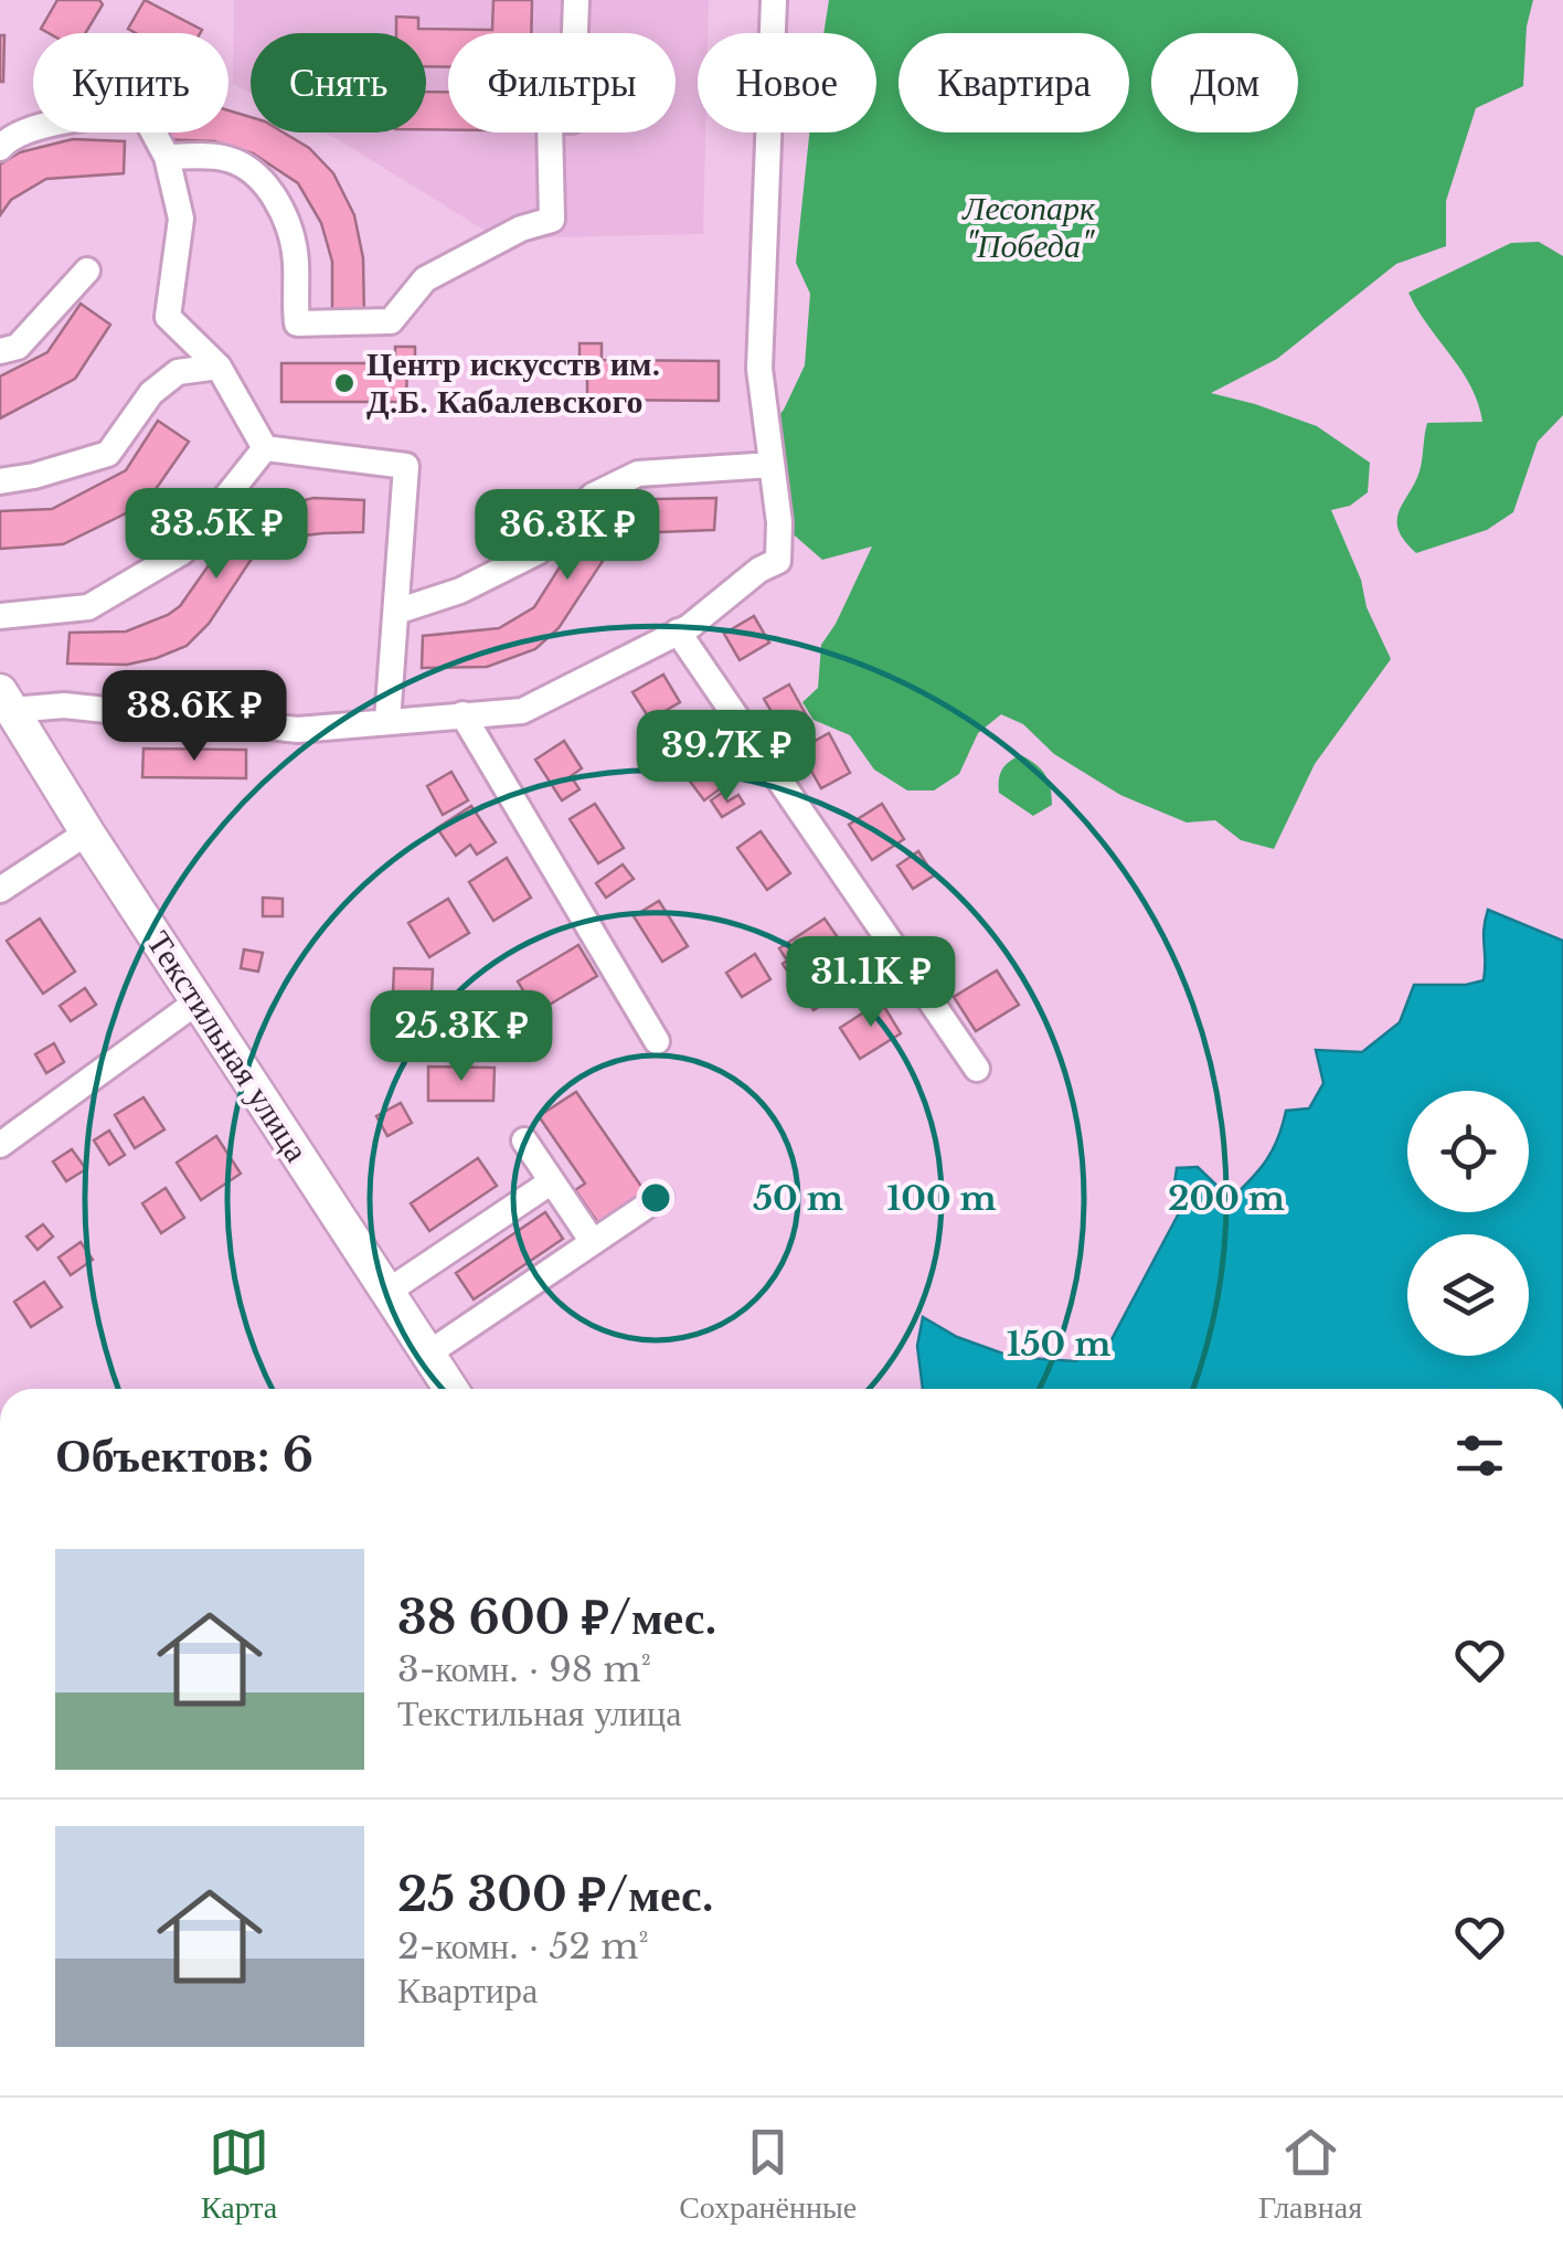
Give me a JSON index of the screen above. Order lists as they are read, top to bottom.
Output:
{
  "streets": {
    "main road": ["Текстильная улица"]
  },
  "parks": ["Лесопарк \"Победа\""],
  "places": ["Центр искусств им. Д.Б. Кабалевского"],
  "page": {
    "chip": [
      "Купить",
      "Снять",
      "Фильтры",
      "Новое",
      "Квартира",
      "Дом"
    ],
    "price": [
      "33.5K ₽",
      "36.3K ₽",
      "38.6K ₽",
      "39.7K ₽",
      "31.1K ₽",
      "25.3K ₽"
    ],
    "heading": "Объектов: 6",
    "list": [
      {
        "name": "38 600 ₽/мес.",
        "note": "3-комн. · 98 m² · Текстильная улица"
      },
      {
        "name": "25 300 ₽/мес.",
        "note": "2-комн. · 52 m² · Квартира"
      }
    ],
    "tabs": ["Карта", "Сохранённые", "Главная"]
  },
  "rings": [
    "50 m",
    "100 m",
    "200 m",
    "150 m"
  ]
}
